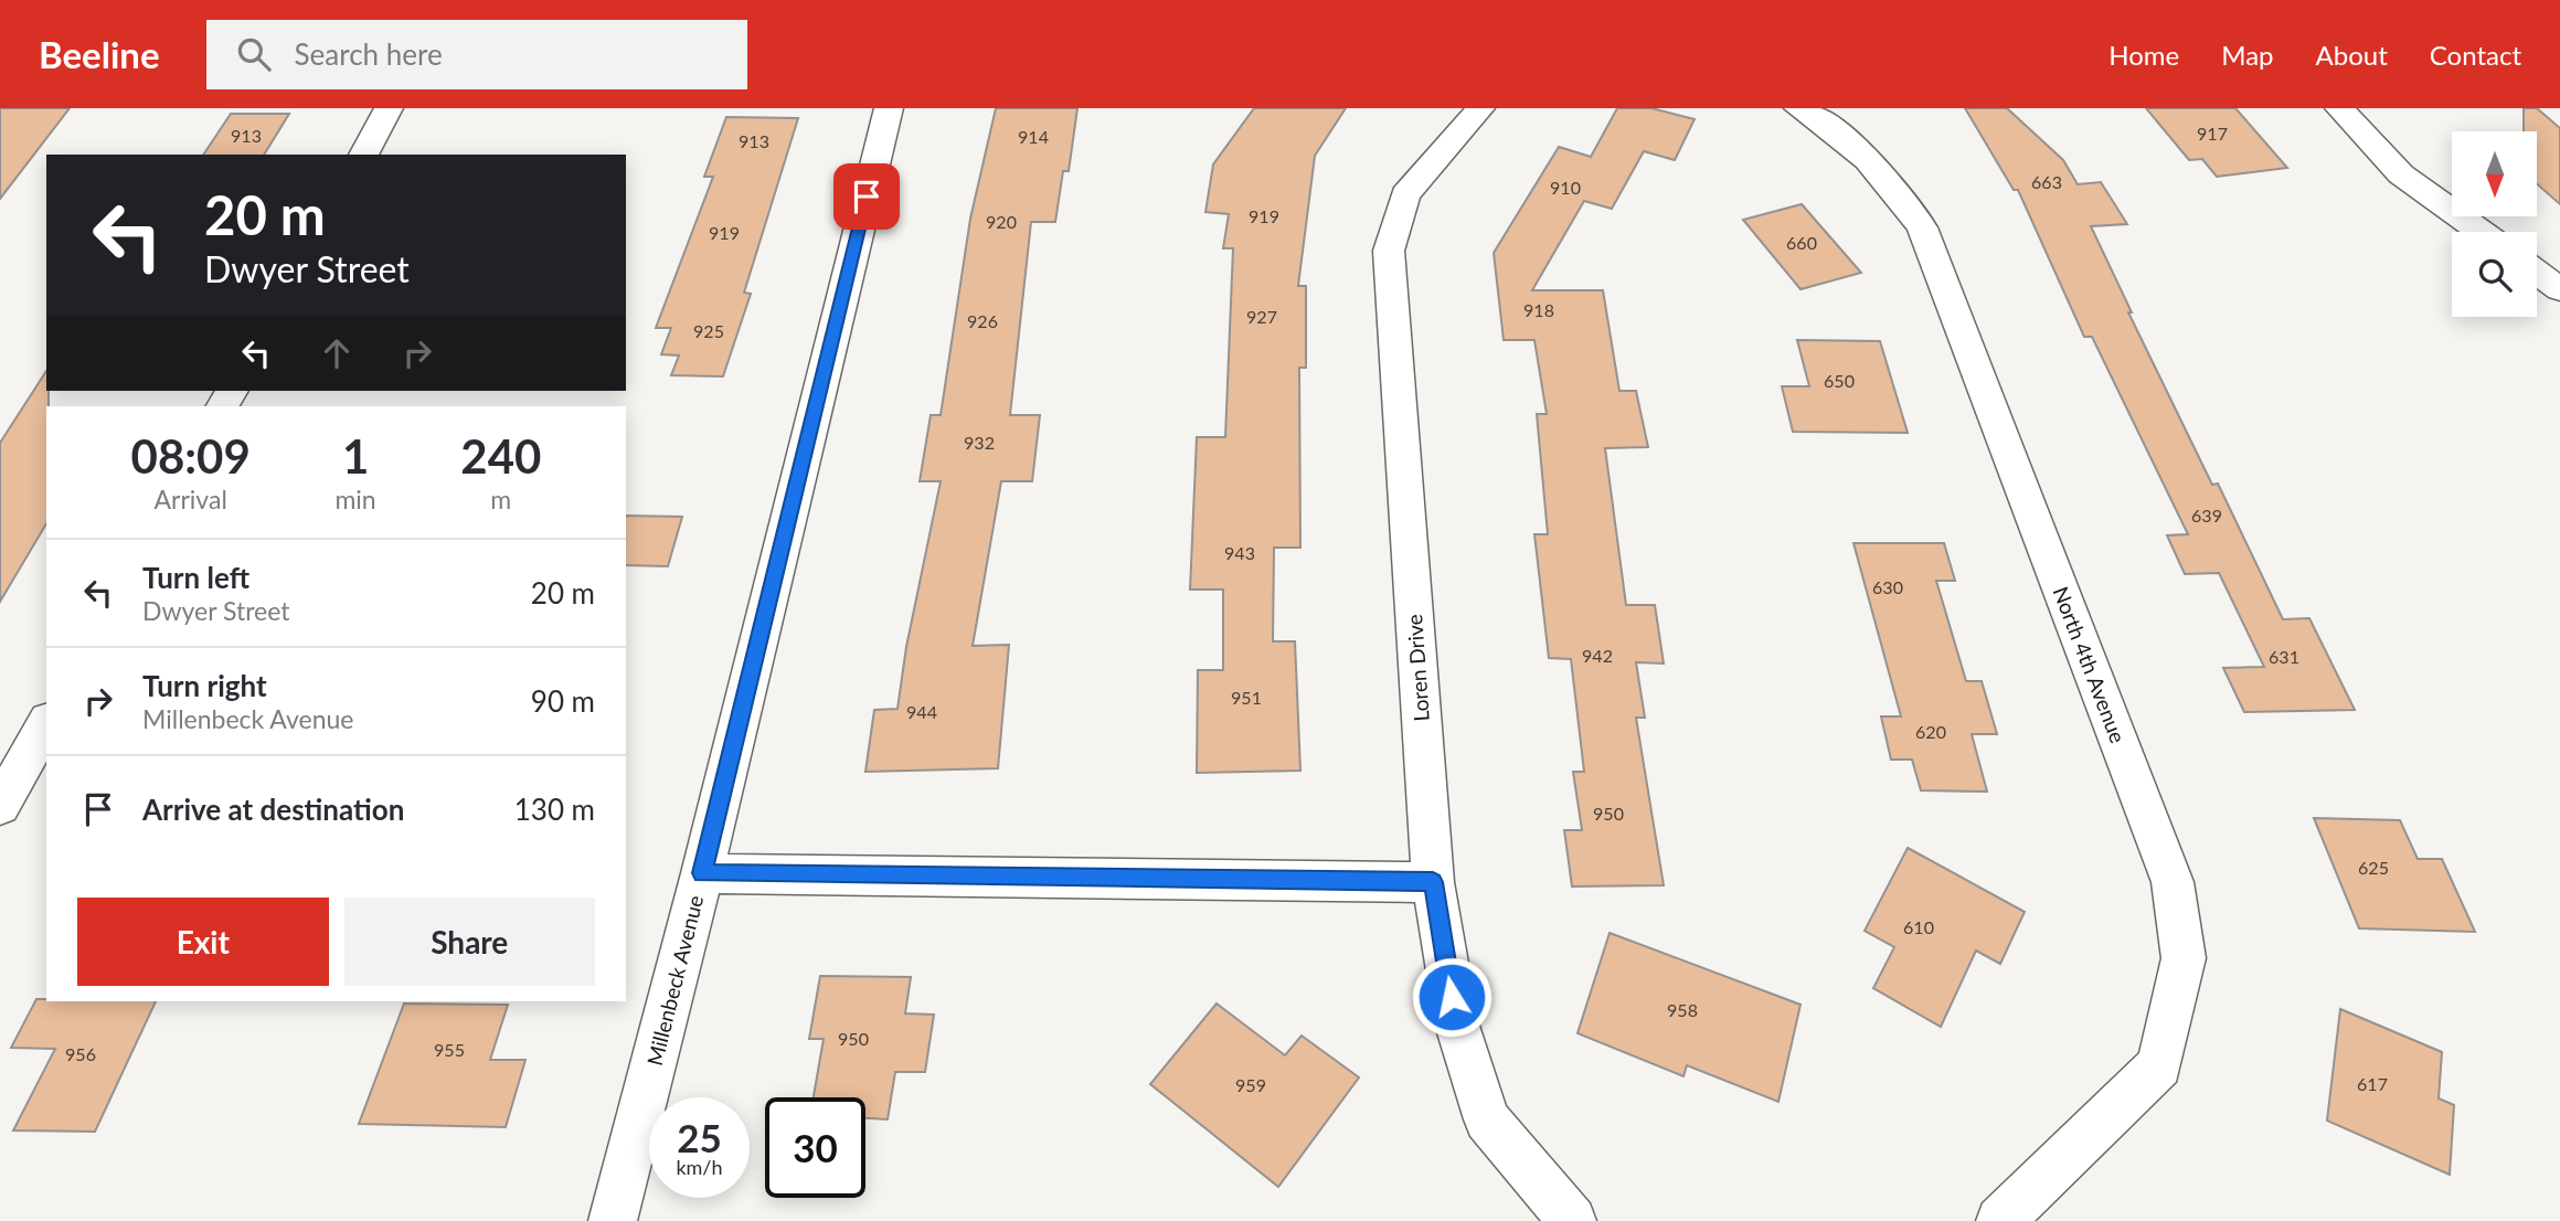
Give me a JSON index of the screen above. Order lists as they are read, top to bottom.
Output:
{
  "streets": {
    "street": ["North 4th Avenue", "Loren Drive", "Millenbeck Avenue"]
  },
  "house_numbers": [
    "917",
    "913",
    "914",
    "913",
    "663",
    "910",
    "919",
    "920",
    "919",
    "660",
    "918",
    "927",
    "926",
    "925",
    "650",
    "932",
    "639",
    "943",
    "630",
    "942",
    "631",
    "951",
    "944",
    "620",
    "950",
    "625",
    "610",
    "958",
    "950",
    "955",
    "956",
    "617",
    "959"
  ],
  "north": "bottom",
  "page": {
    "header": "Beeline",
    "search": "Search here",
    "nav": [
      "Home",
      "Map",
      "About",
      "Contact"
    ],
    "turn": ["20 m", "Dwyer Street"],
    "eta": [
      "08:09",
      "Arrival",
      "1",
      "min",
      "240",
      "m"
    ],
    "list": [
      {
        "name": "Turn left",
        "note": "Dwyer Street",
        "value": "20 m"
      },
      {
        "name": "Turn right",
        "note": "Millenbeck Avenue",
        "value": "90 m"
      },
      {
        "name": "Arrive at destination",
        "value": "130 m"
      }
    ],
    "buttons": ["Exit", "Share"],
    "speed": "25 km/h",
    "limit": "30"
  }
}
